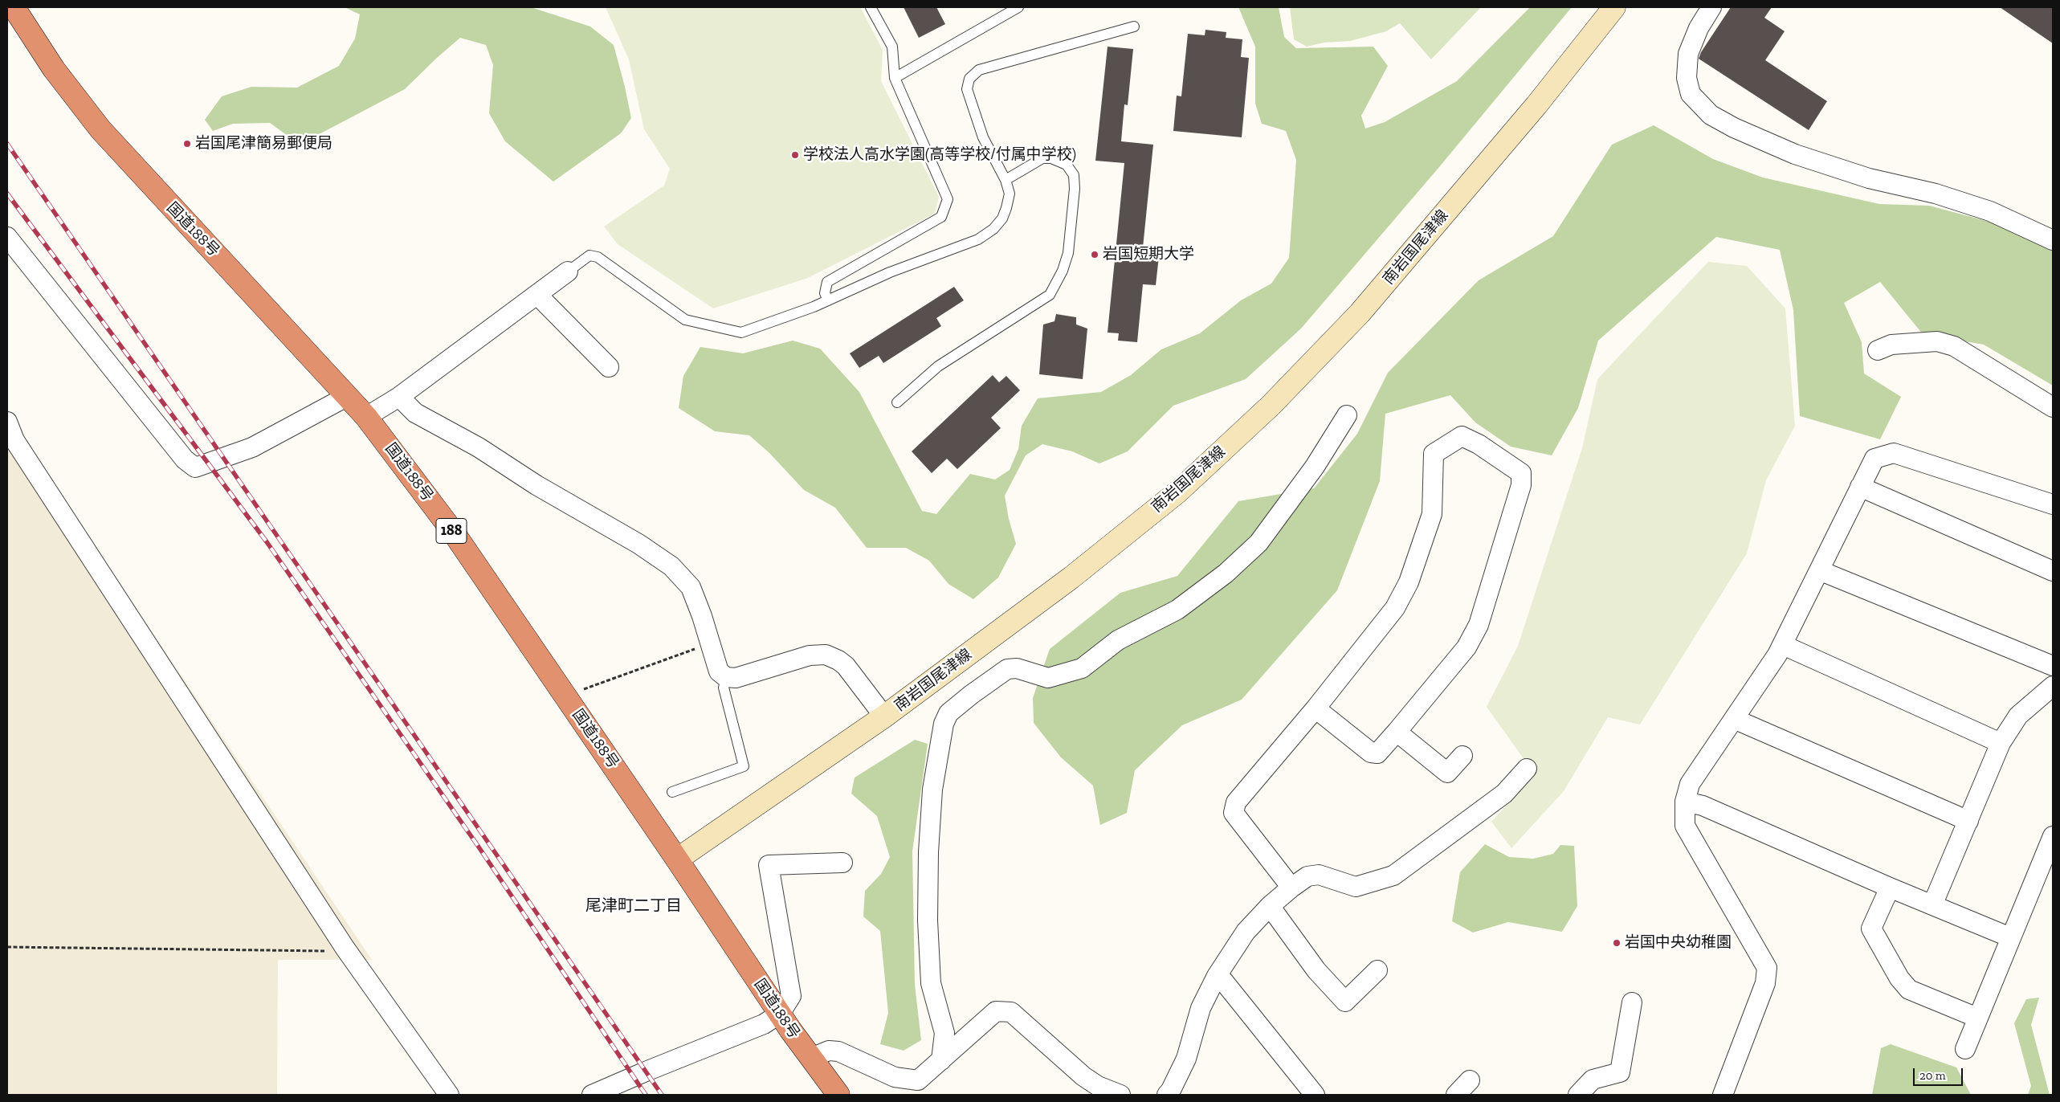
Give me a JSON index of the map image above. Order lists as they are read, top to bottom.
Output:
{
  "streets": {
    "highway": ["国道188号", "188"],
    "main road": ["南岩国尾津線"]
  },
  "crossings": [
    ["国道188号", "南岩国尾津線"]
  ],
  "districts": ["尾津町二丁目"],
  "places": [
    "岩国尾津簡易郵便局",
    "学校法人高水学園(高等学校/付属中学校)",
    "岩国短期大学",
    "岩国中央幼稚園"
  ],
  "scale_bar": "20 m"
}
